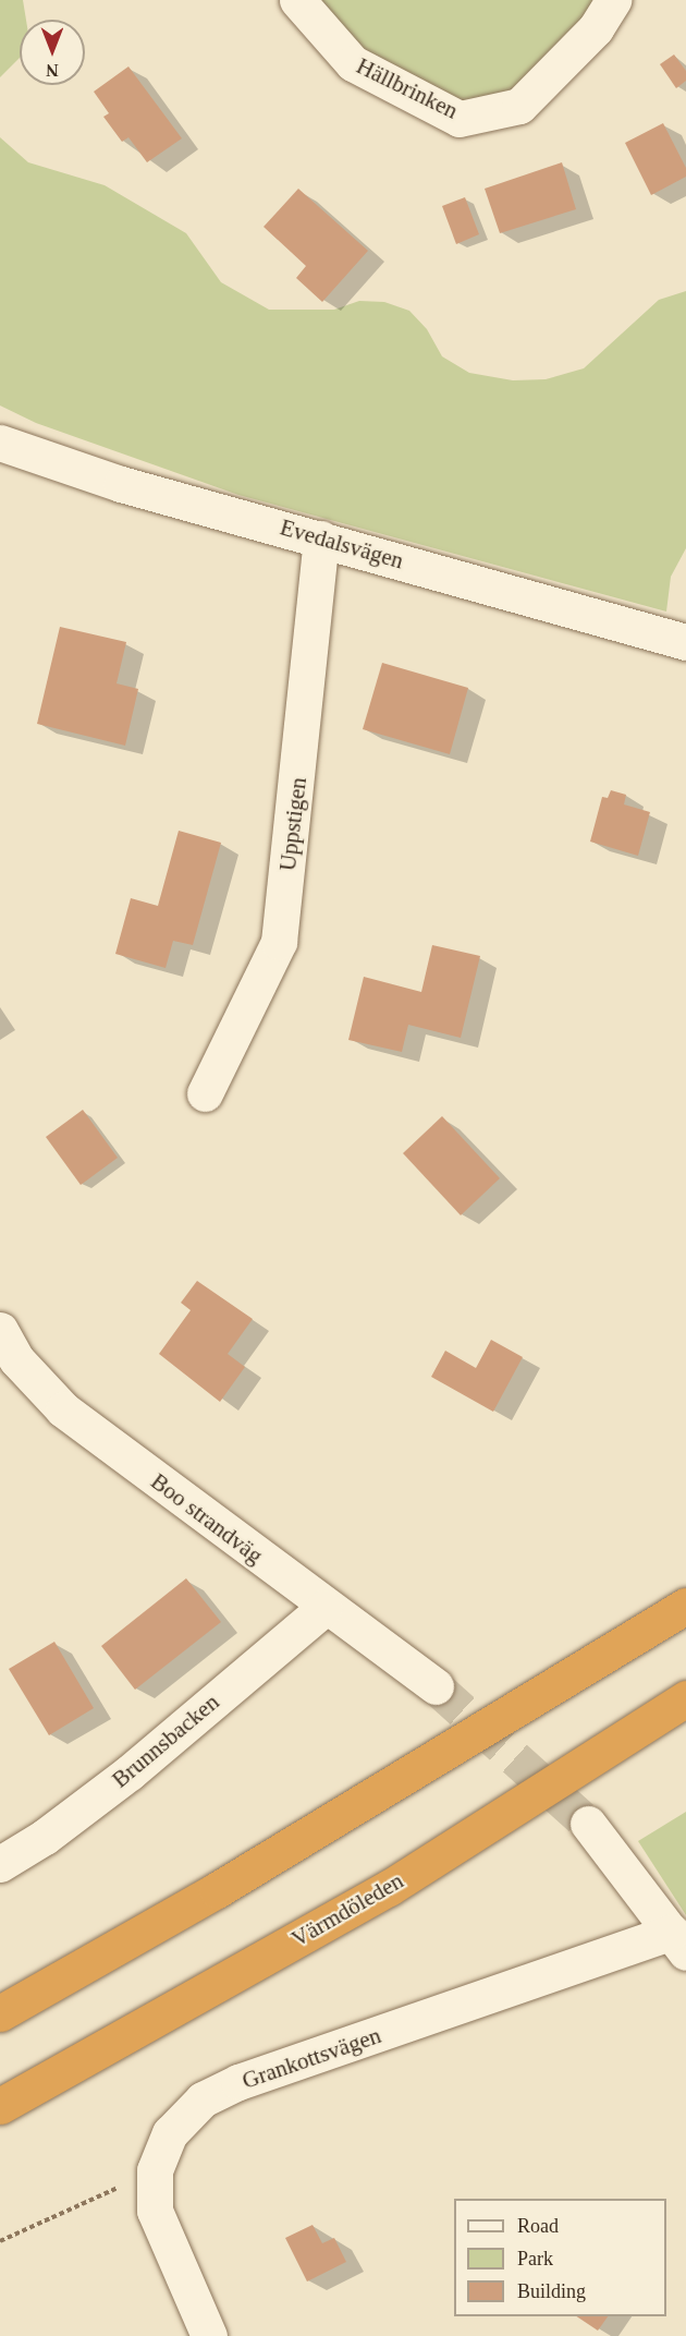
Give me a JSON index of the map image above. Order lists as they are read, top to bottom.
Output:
{
  "streets": {
    "highway": ["Värmdöleden"],
    "street": [
      "Hällbrinken",
      "Evedalsvägen",
      "Uppstigen",
      "Boo strandväg",
      "Brunnsbacken",
      "Grankottsvägen"
    ]
  },
  "crossings": [
    ["Evedalsvägen", "Uppstigen"],
    ["Boo strandväg", "Brunnsbacken"]
  ],
  "legend": ["Road", "Park", "Building"],
  "north": "bottom"
}
